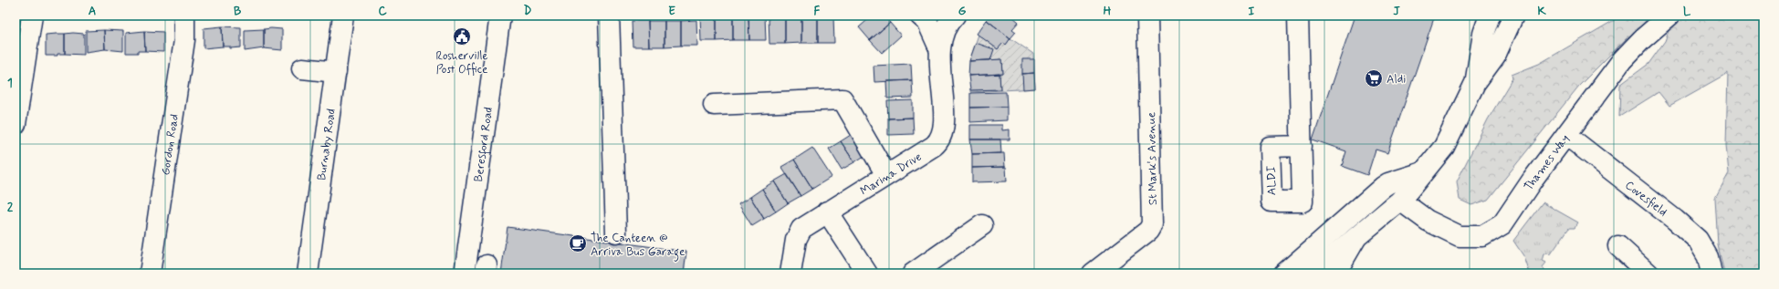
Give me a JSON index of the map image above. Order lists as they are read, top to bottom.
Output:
{
  "streets": {
    "street": [
      "Gordon Road",
      "Burnaby Road",
      "Beresford Road",
      "St Mark's Avenue",
      "Thames Way",
      "Marina Drive",
      "Covesfield"
    ]
  },
  "crossings": [
    ["Thames Way", "Covesfield"]
  ],
  "places": {
    "public building": ["Rosherville Post Office"],
    "supermarket": ["Aldi"],
    "cafe": ["The Canteen @ Arriva Bus Garage"]
  },
  "grid": {
    "columns": [
      "A",
      "B",
      "C",
      "D",
      "E",
      "F",
      "G",
      "H",
      "I",
      "J",
      "K",
      "L"
    ],
    "rows": ["1", "2"]
  }
}
